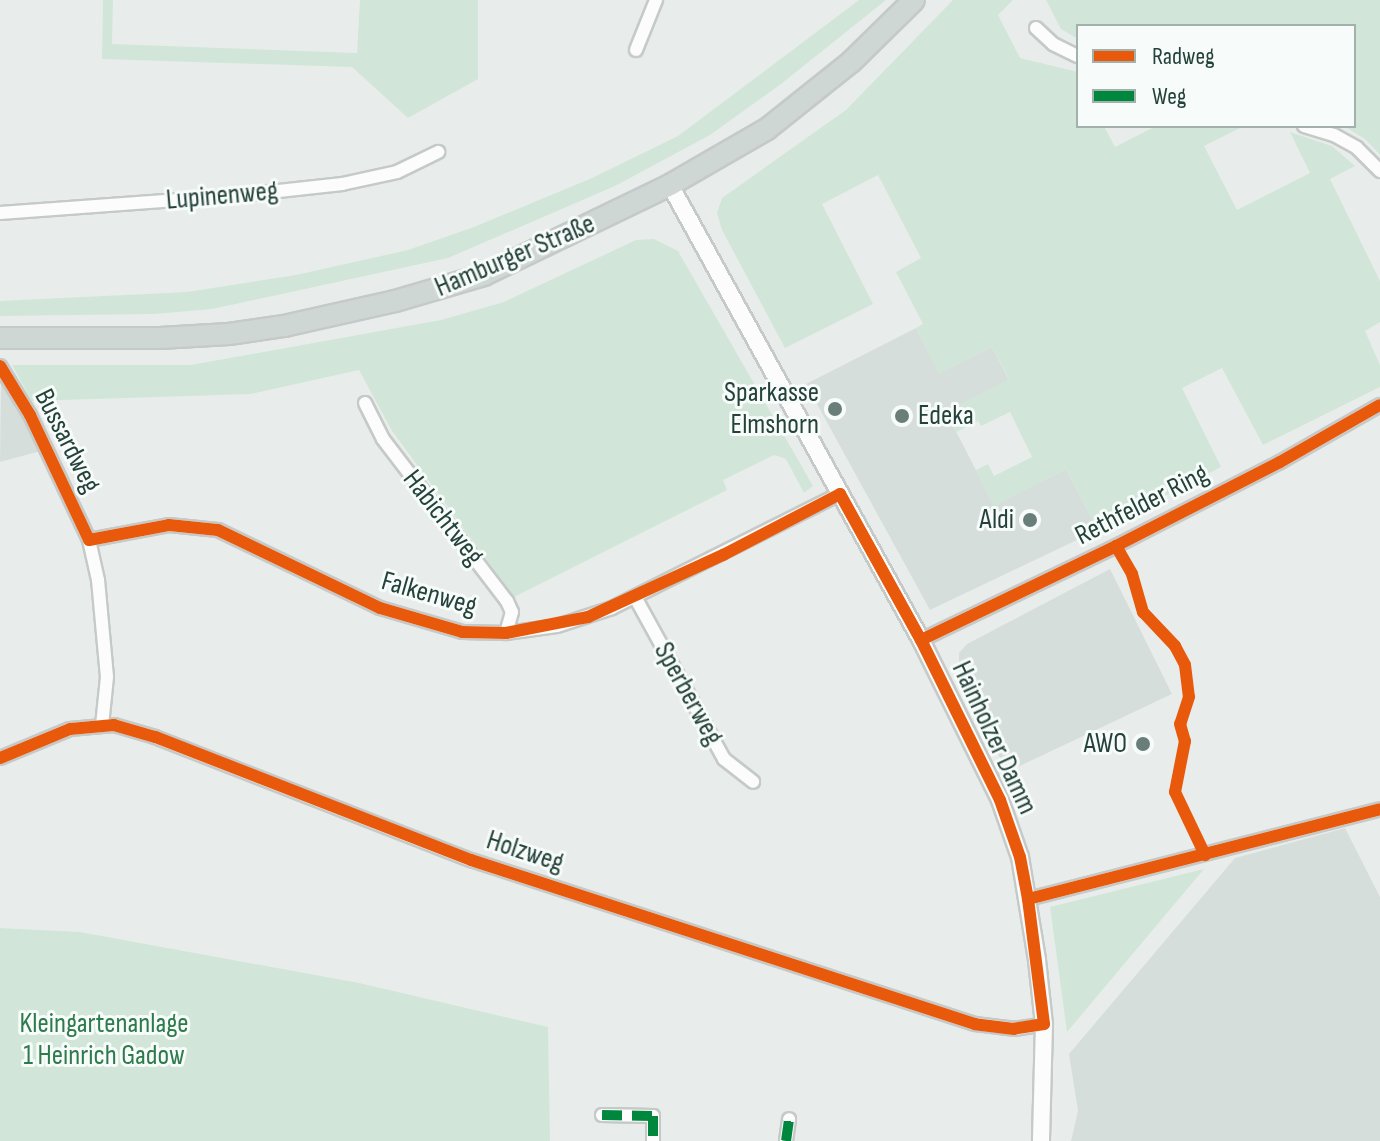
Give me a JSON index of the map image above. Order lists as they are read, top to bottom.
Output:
{
  "streets": {
    "main road": ["Hamburger Straße"],
    "street": [
      "Lupinenweg",
      "Bussardweg",
      "Rethfelder Ring",
      "Habichtweg",
      "Falkenweg",
      "Sperberweg",
      "Hainholzer Damm",
      "Holzweg"
    ]
  },
  "crossings": [
    ["Hamburger Straße", "Hainholzer Damm"],
    ["Bussardweg", "Falkenweg"],
    ["Bussardweg", "Holzweg"],
    ["Rethfelder Ring", "Hainholzer Damm"],
    ["Habichtweg", "Falkenweg"],
    ["Falkenweg", "Sperberweg"],
    ["Falkenweg", "Hainholzer Damm"],
    ["Hainholzer Damm", "Holzweg"]
  ],
  "parks": ["Kleingartenanlage 1 Heinrich Gadow"],
  "places": [
    "Sparkasse Elmshorn",
    "Edeka",
    "Aldi",
    "AWO"
  ],
  "legend": ["Radweg", "Weg"]
}
